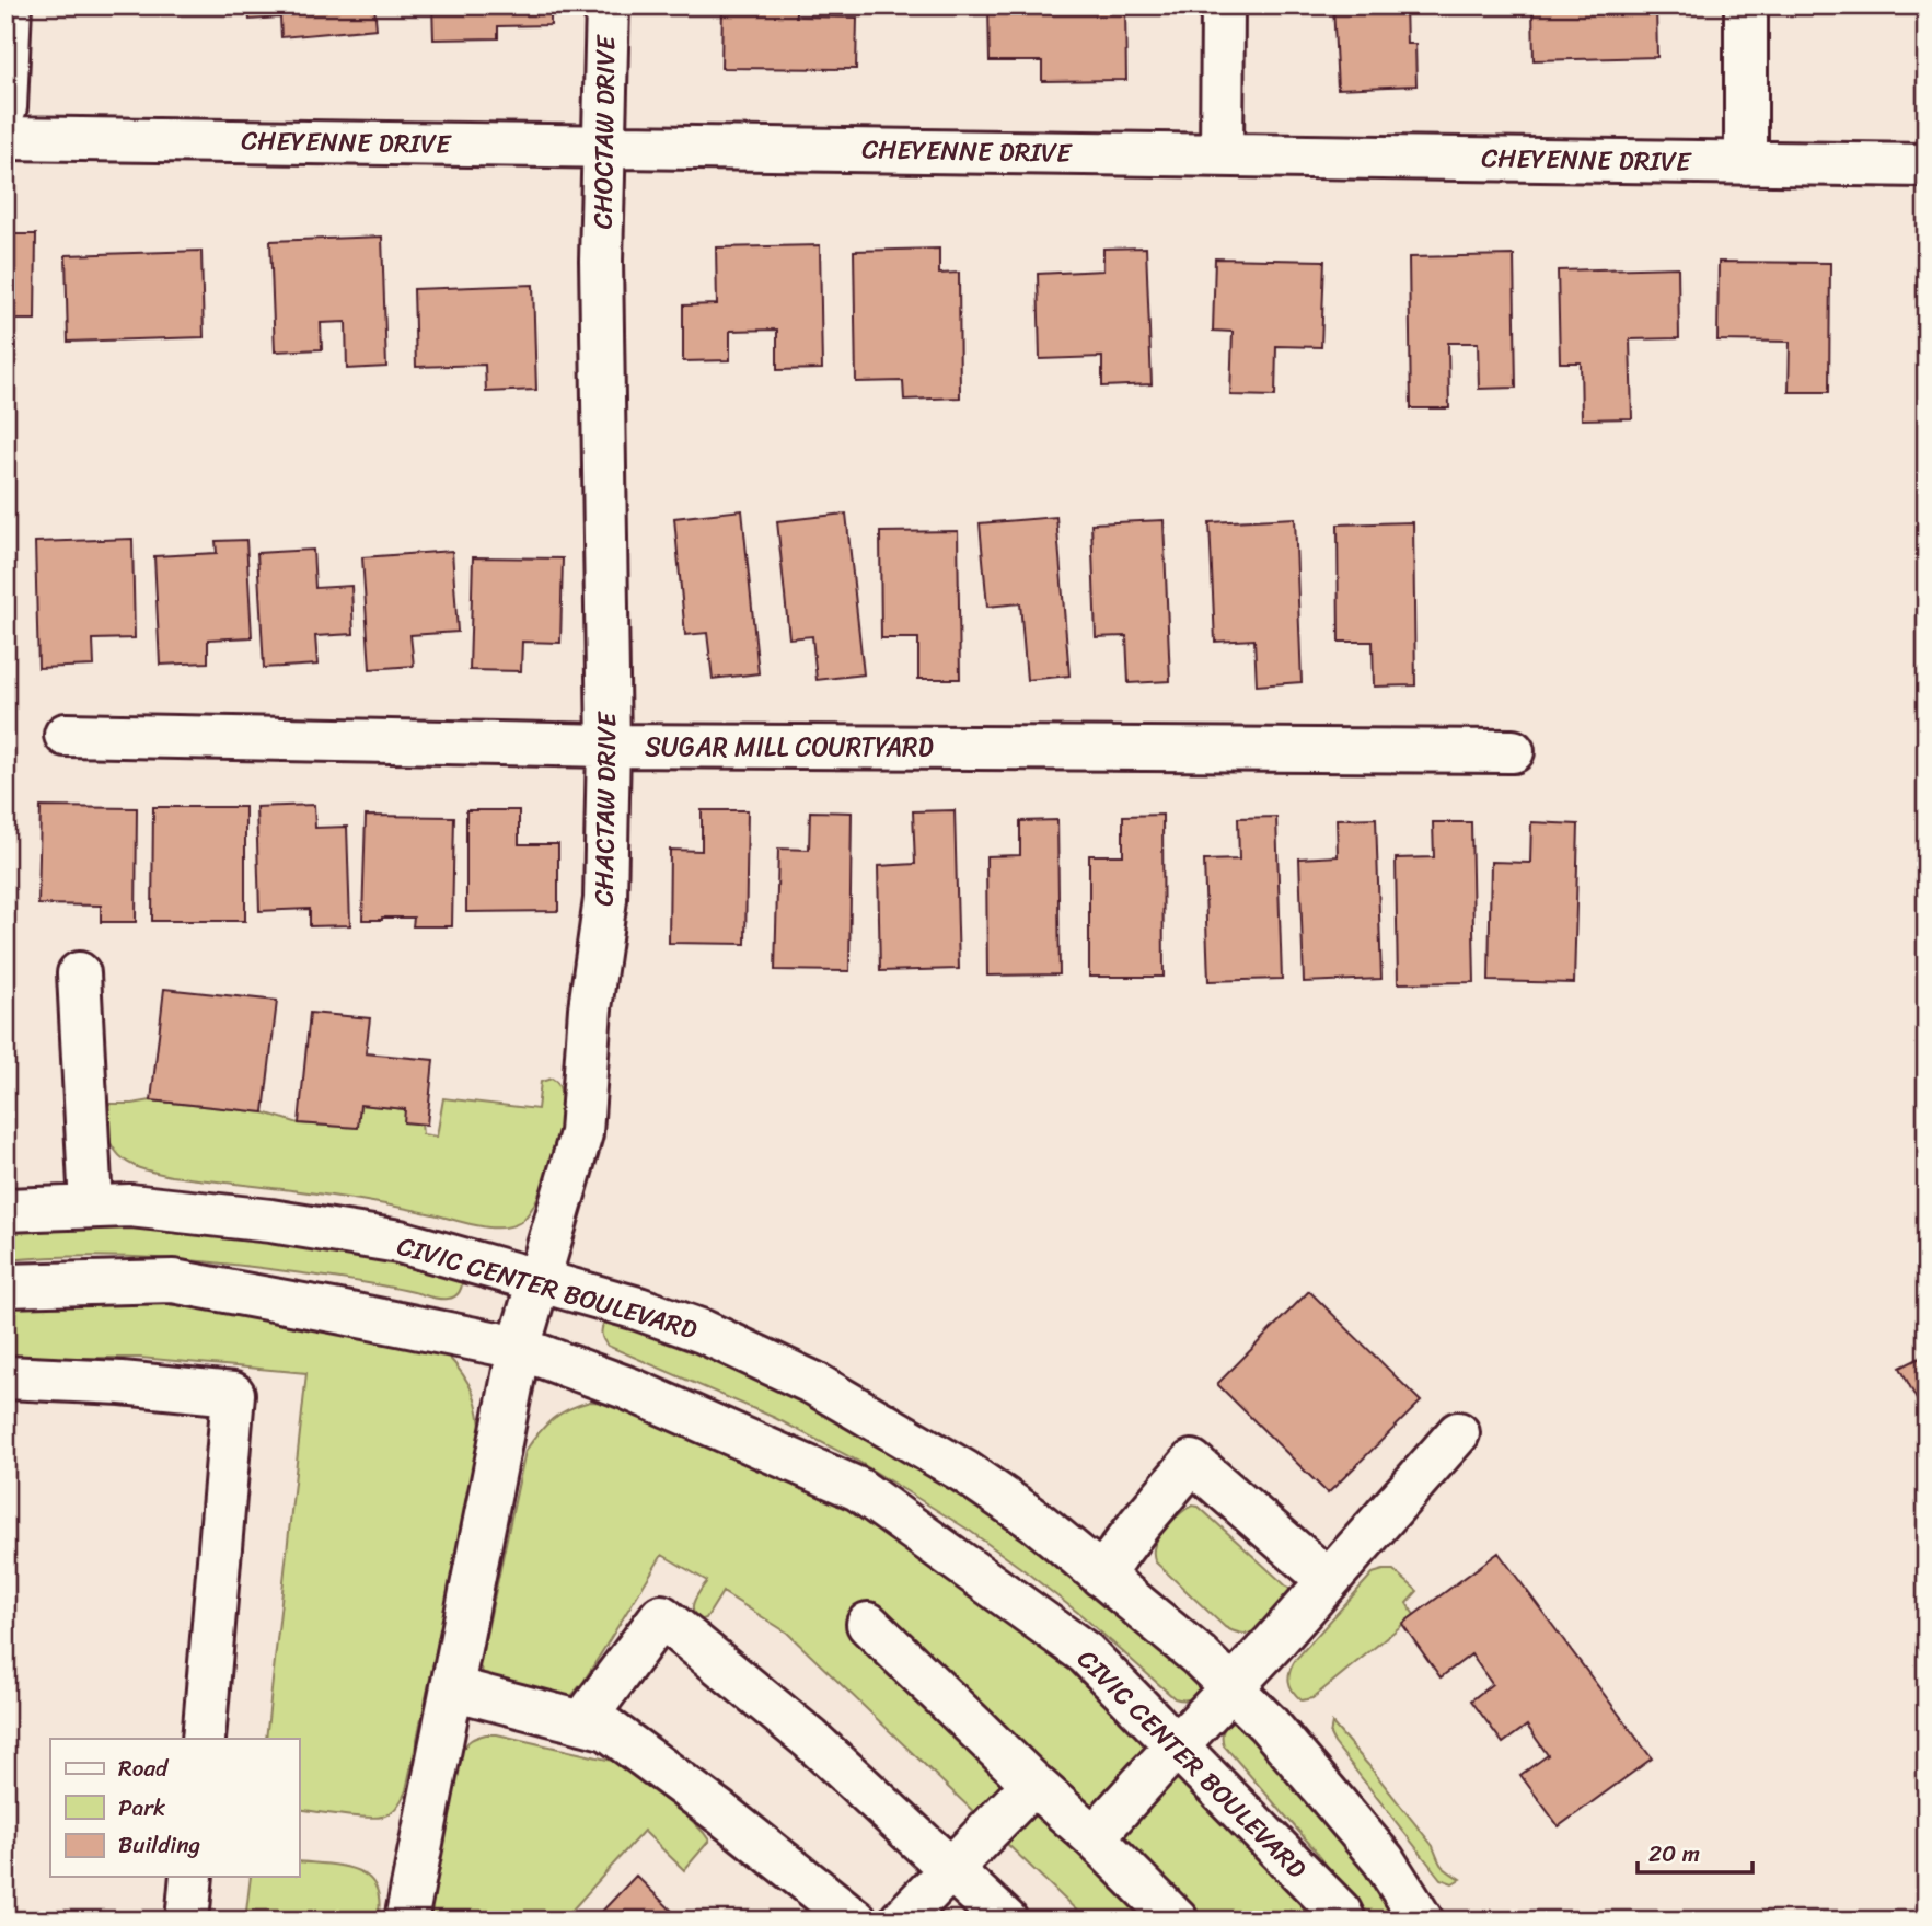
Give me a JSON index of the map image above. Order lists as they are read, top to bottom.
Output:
{
  "streets": {
    "street": [
      "CHOCTAW DRIVE",
      "CHEYENNE DRIVE",
      "SUGAR MILL COURTYARD",
      "CHACTAW DRIVE",
      "CIVIC CENTER BOULEVARD"
    ]
  },
  "crossings": [
    ["CHOCTAW DRIVE", "CHEYENNE DRIVE"],
    ["CHOCTAW DRIVE", "CHACTAW DRIVE"],
    ["SUGAR MILL COURTYARD", "CHACTAW DRIVE"],
    ["CHACTAW DRIVE", "CIVIC CENTER BOULEVARD"]
  ],
  "legend": ["Road", "Park", "Building"],
  "scale_bar": "20 m"
}
